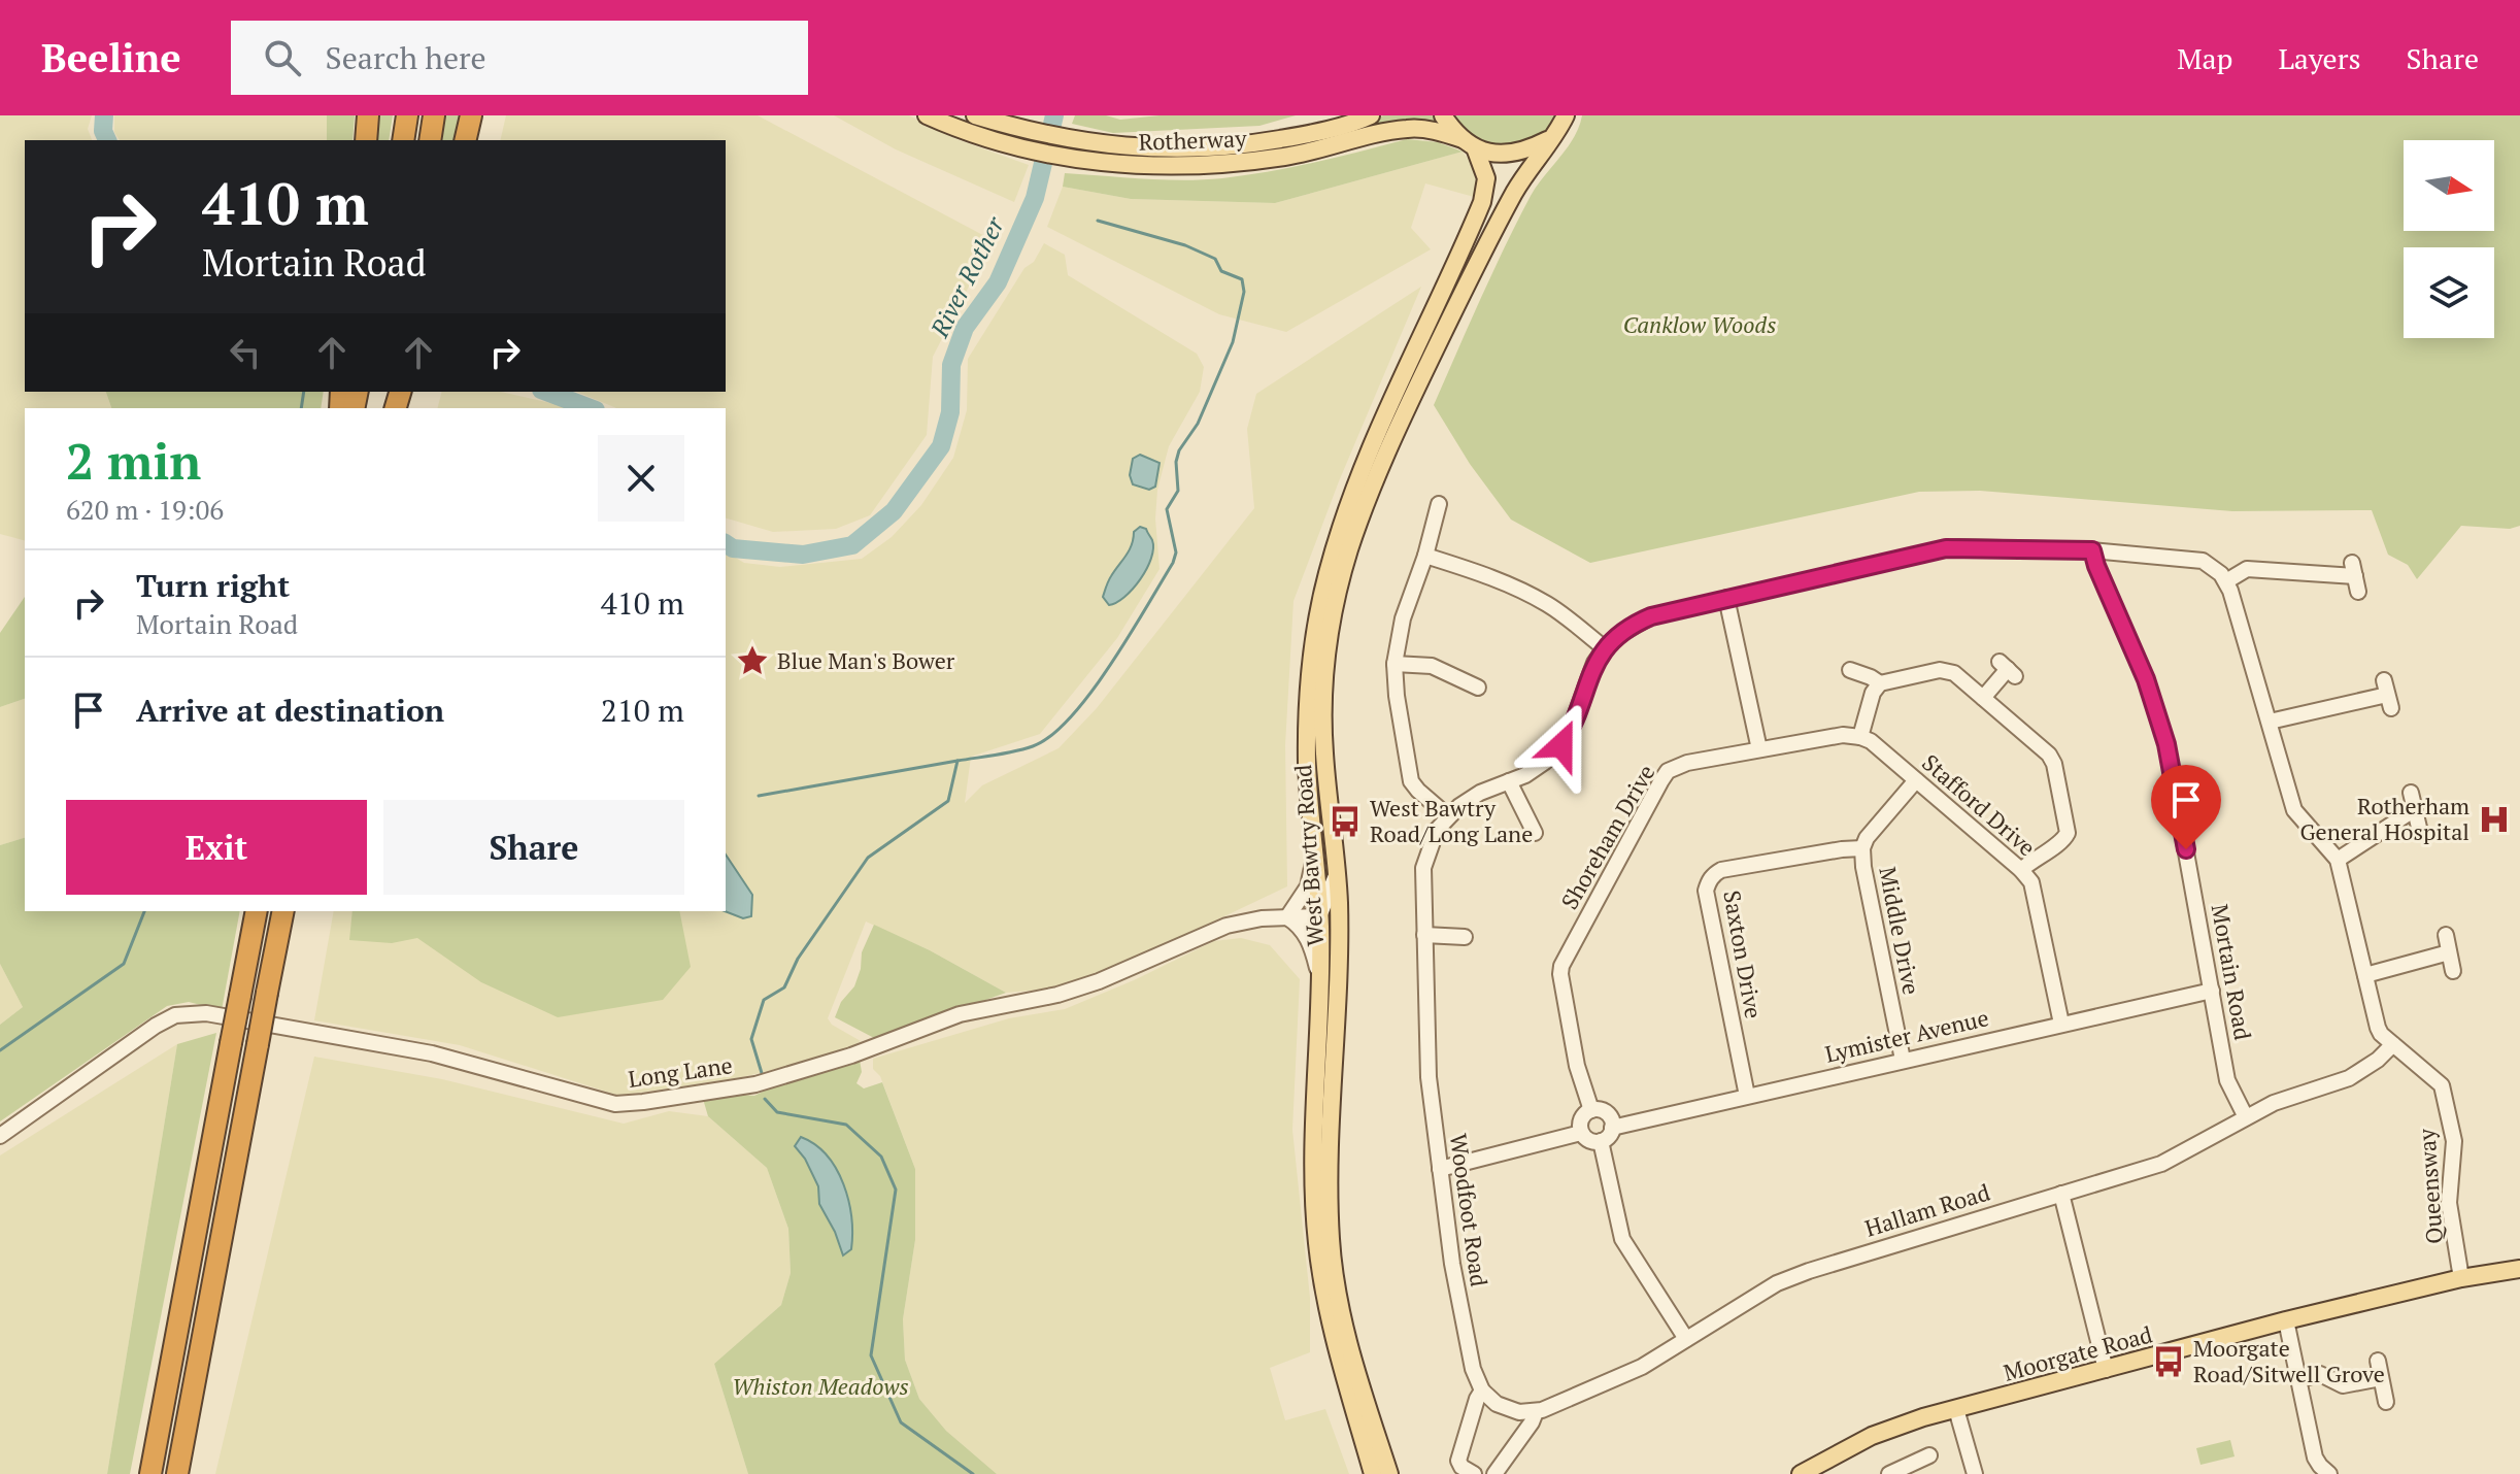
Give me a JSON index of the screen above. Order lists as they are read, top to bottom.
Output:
{
  "streets": {
    "main road": ["Rotherway", "West Bawtry Road", "Moorgate Road"],
    "street": [
      "Stafford Drive",
      "Shoreham Drive",
      "Middle Drive",
      "Saxton Drive",
      "Mortain Road",
      "Lymister Avenue",
      "Long Lane",
      "Queensway",
      "Woodfoot Road",
      "Hallam Road"
    ]
  },
  "crossings": [
    ["Stafford Drive", "Shoreham Drive"],
    ["Stafford Drive", "Middle Drive"],
    ["Stafford Drive", "Lymister Avenue"],
    ["Shoreham Drive", "Lymister Avenue"],
    ["West Bawtry Road", "Long Lane"],
    ["Middle Drive", "Saxton Drive"],
    ["Middle Drive", "Lymister Avenue"],
    ["Saxton Drive", "Lymister Avenue"],
    ["Mortain Road", "Lymister Avenue"],
    ["Mortain Road", "Woodfoot Road"],
    ["Mortain Road", "Hallam Road"],
    ["Queensway", "Woodfoot Road"],
    ["Queensway", "Hallam Road"],
    ["Queensway", "Moorgate Road"]
  ],
  "water": ["River Rother"],
  "parks": ["Canklow Woods", "Whiston Meadows"],
  "places": {
    "place": ["Blue Man's Bower"],
    "hospital": ["Rotherham General Hospital"],
    "bus stop": ["West Bawtry Road/Long Lane", "Moorgate Road/Sitwell Grove"]
  },
  "north": "right",
  "page": {
    "header": "Beeline",
    "search": "Search here",
    "nav": ["Map", "Layers", "Share"],
    "turn": ["410 m", "Mortain Road"],
    "heading": ["2 min", "620 m · 19:06"],
    "list": [
      {
        "name": "Turn right",
        "note": "Mortain Road",
        "value": "410 m"
      },
      {
        "name": "Arrive at destination",
        "value": "210 m"
      }
    ],
    "buttons": ["Exit", "Share"]
  }
}
